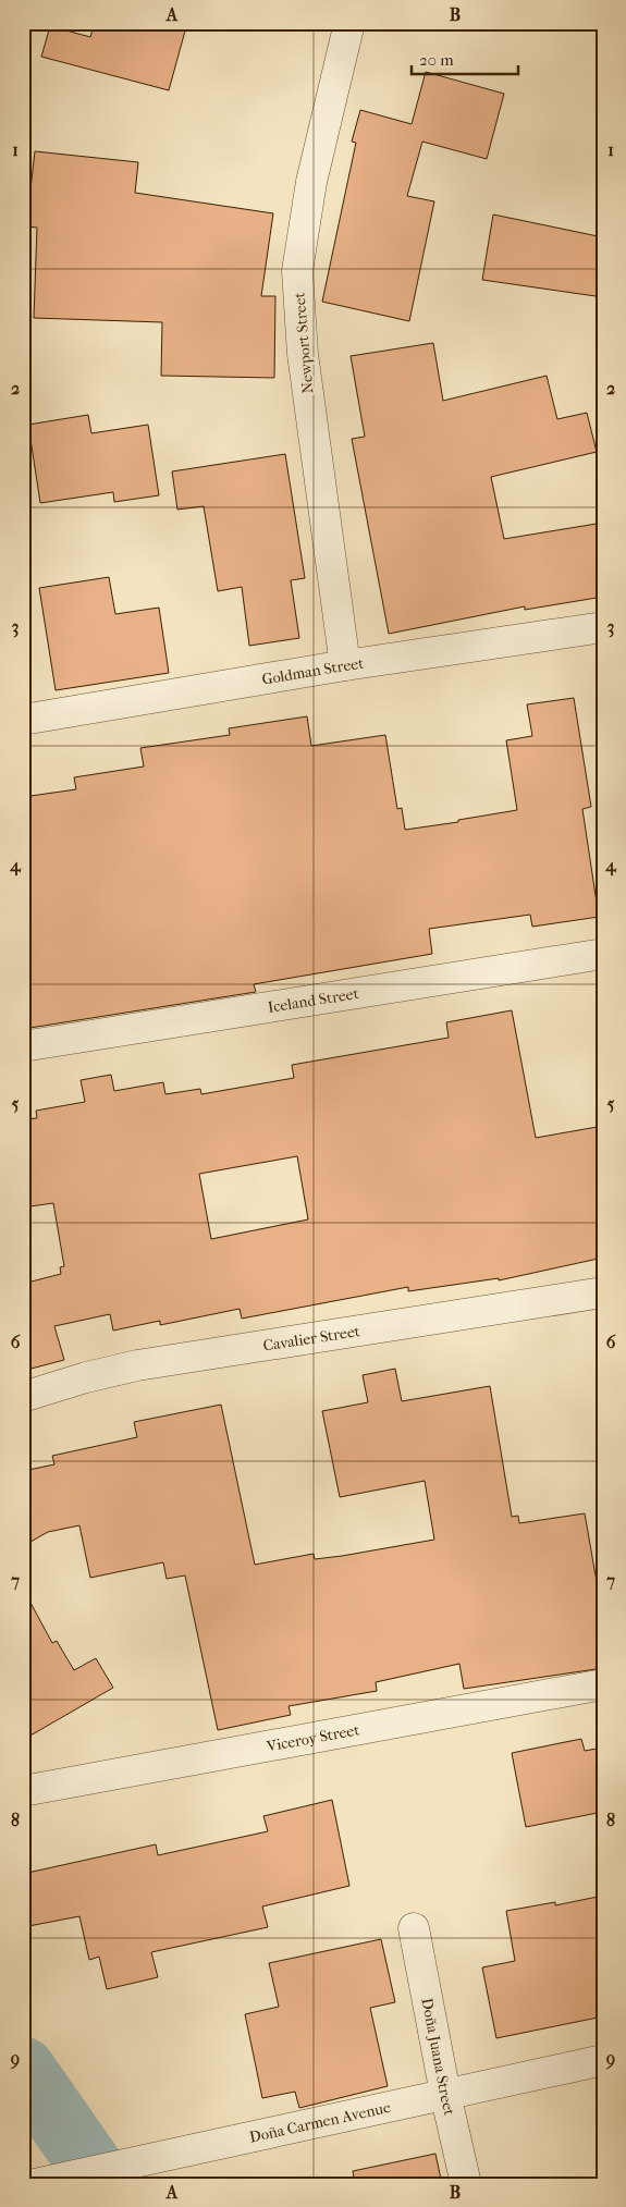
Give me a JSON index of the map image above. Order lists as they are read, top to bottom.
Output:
{
  "streets": {
    "street": [
      "Newport Street",
      "Goldman Street",
      "Iceland Street",
      "Cavalier Street",
      "Viceroy Street",
      "Doña Juana Street",
      "Doña Carmen Avenue"
    ]
  },
  "crossings": [
    ["Newport Street", "Goldman Street"],
    ["Doña Juana Street", "Doña Carmen Avenue"]
  ],
  "scale_bar": "20 m",
  "grid": {
    "columns": ["A", "B"],
    "rows": [
      "1",
      "2",
      "3",
      "4",
      "5",
      "6",
      "7",
      "8",
      "9"
    ]
  }
}
